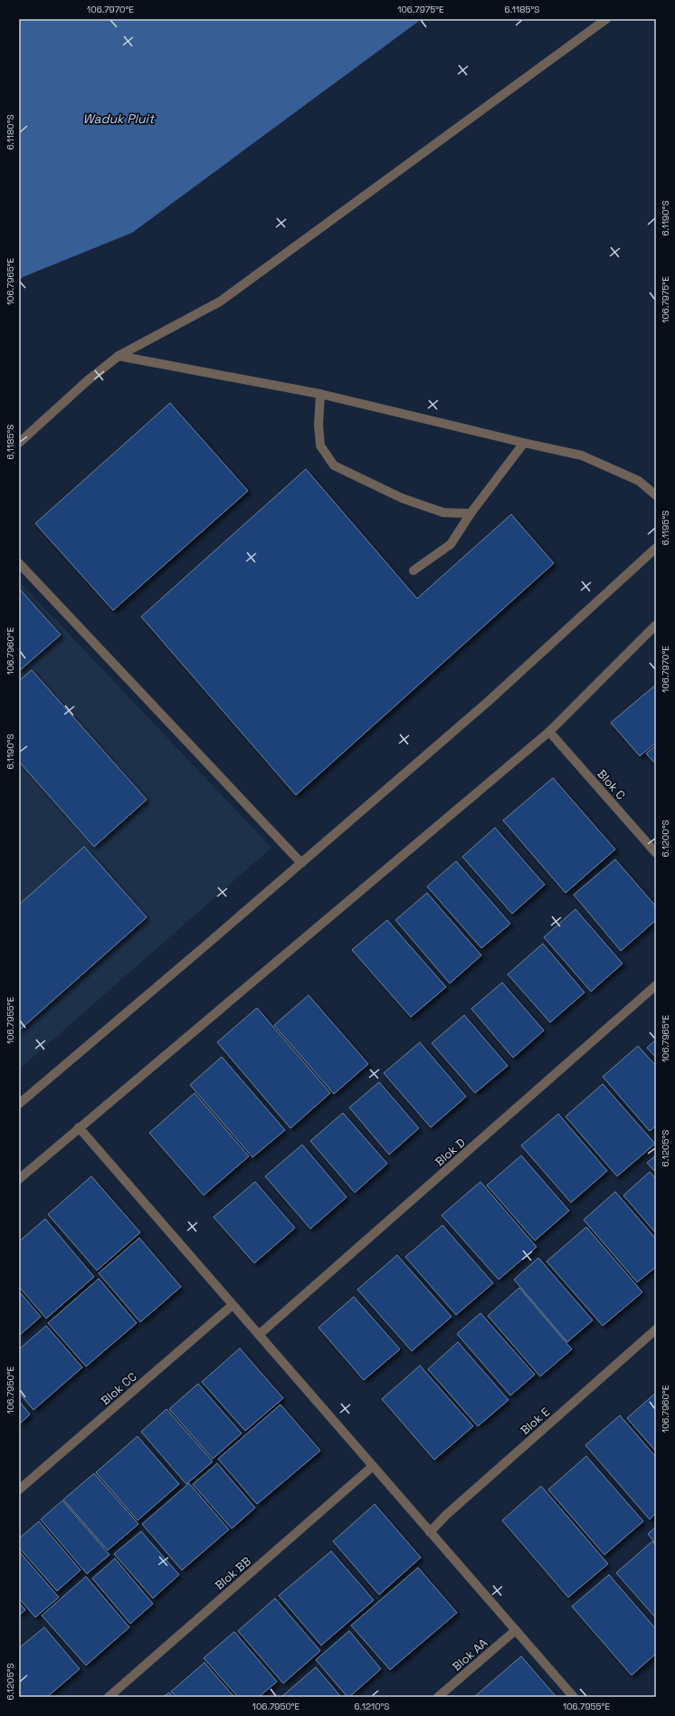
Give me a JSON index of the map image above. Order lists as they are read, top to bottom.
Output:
{
  "streets": {
    "street": [
      "Blok C",
      "Blok D",
      "Blok CC",
      "Blok E",
      "Blok BB",
      "Blok AA"
    ]
  },
  "water": ["Waduk Pluit"],
  "coordinates": [
    "106.7970°E",
    "106.7975°E",
    "6.1185°S",
    "6.1180°S",
    "6.1190°S",
    "106.7965°E",
    "6.1195°S",
    "106.7960°E",
    "6.1200°S",
    "106.7955°E",
    "6.1205°S",
    "106.7950°E",
    "6.1210°S"
  ]
}
